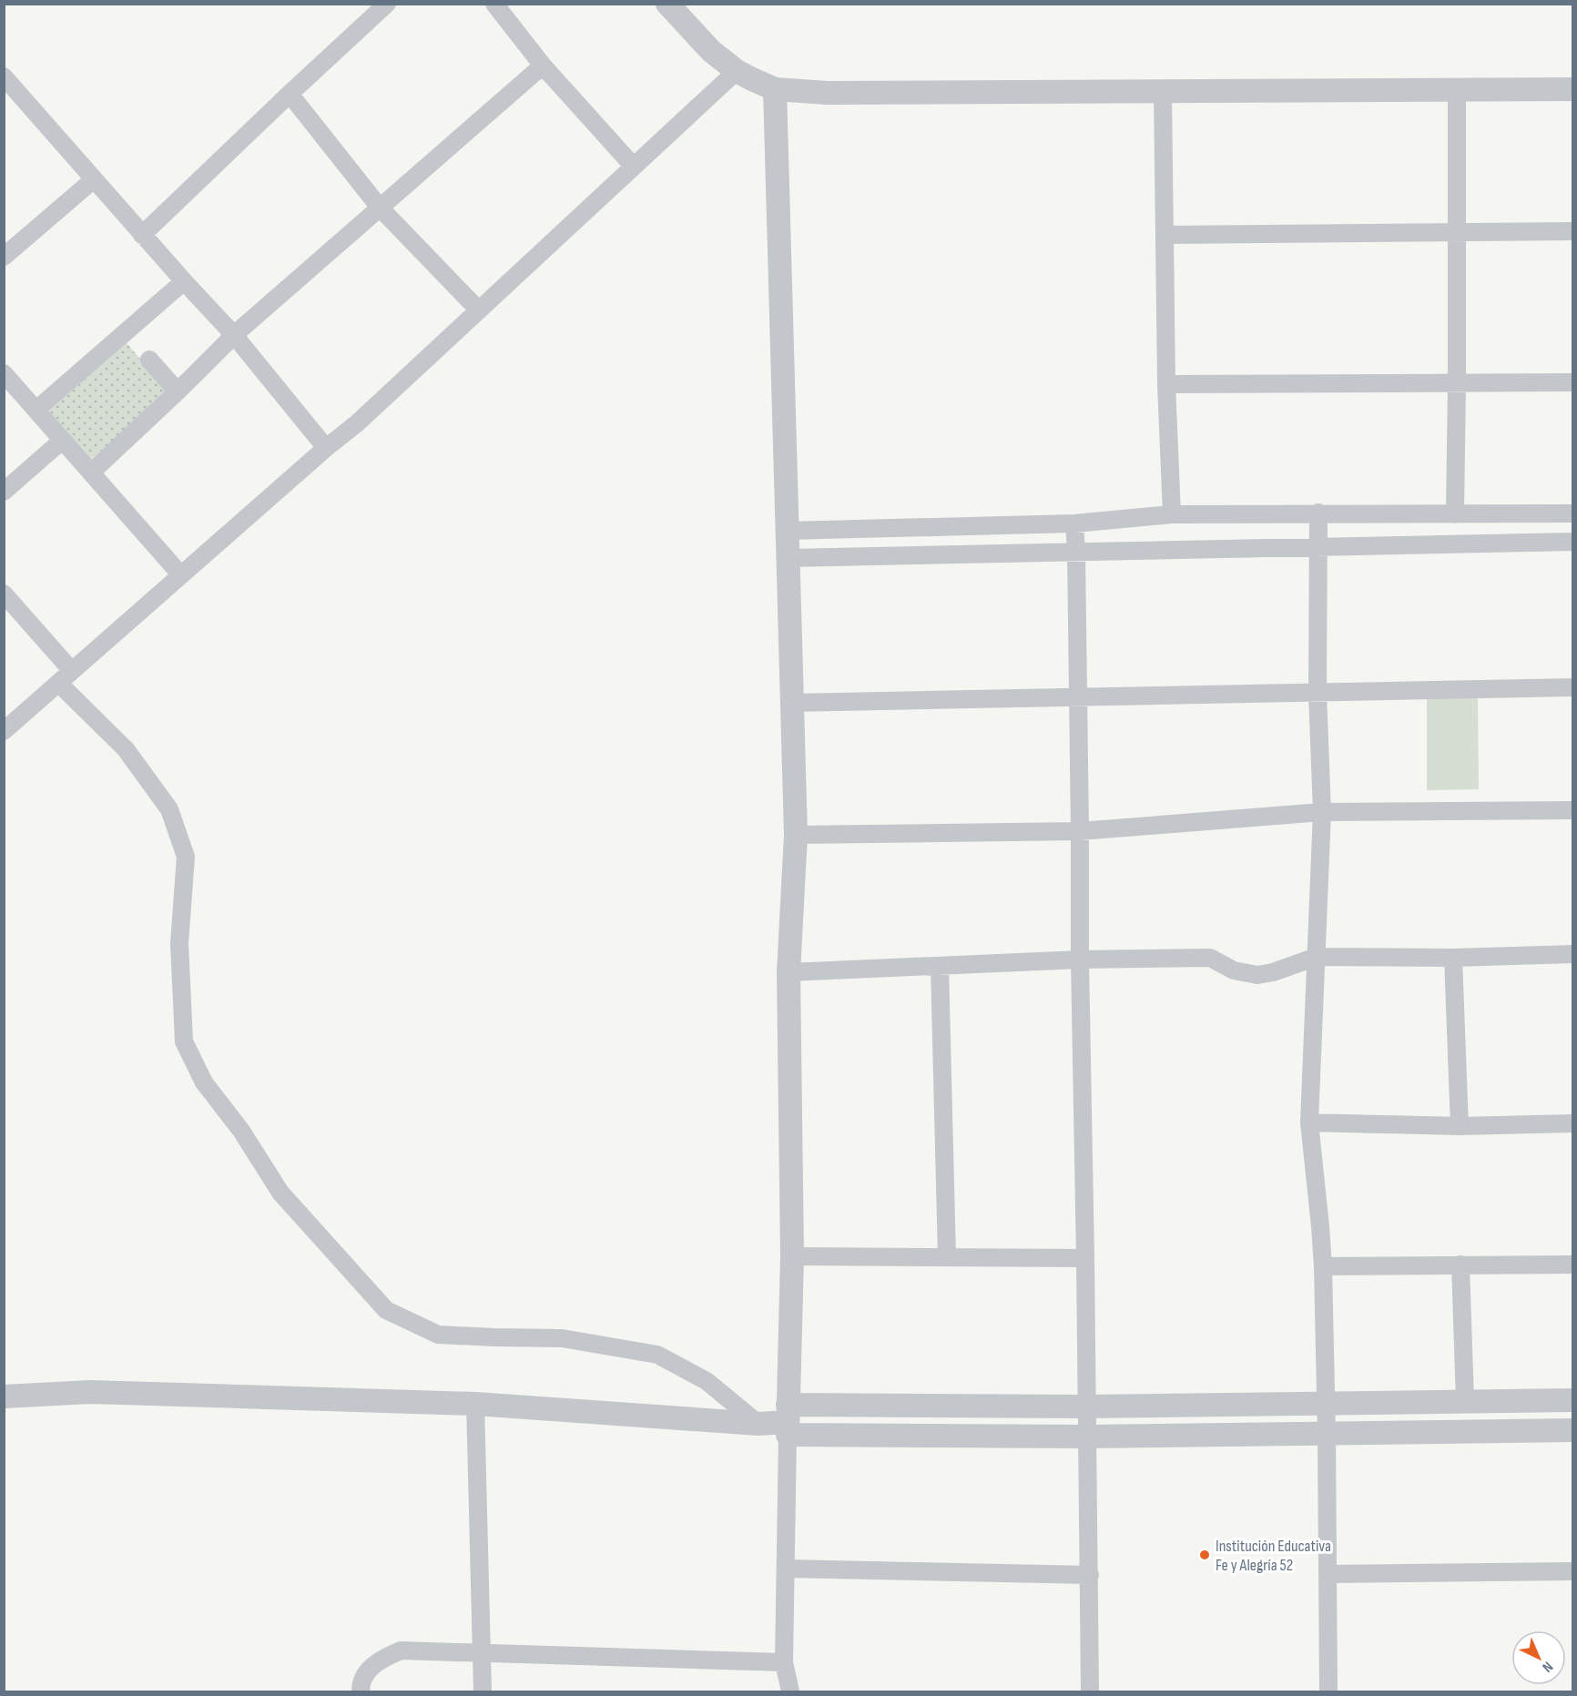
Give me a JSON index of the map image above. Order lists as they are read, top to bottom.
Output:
{
  "places": ["Institución Educativa Fe y Alegría 52"],
  "north": "bottom right"
}
